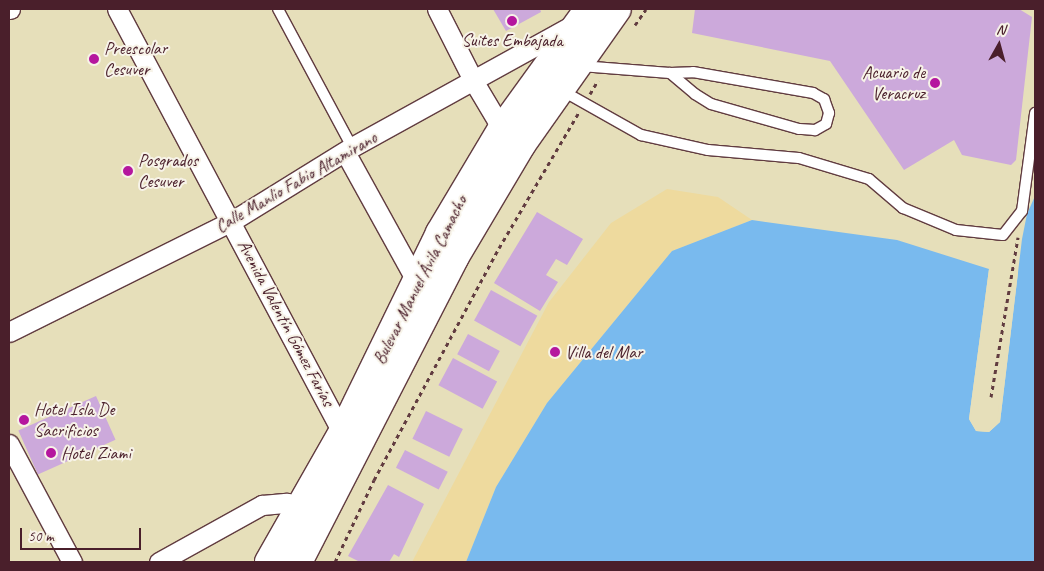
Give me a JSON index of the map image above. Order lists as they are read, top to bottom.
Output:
{
  "streets": {
    "main road": ["Bulevar Manuel Ávila Camacho"],
    "street": ["Calle Manlio Fabio Altamirano", "Avenida Valentín Gómez Farías"]
  },
  "crossings": [
    ["Calle Manlio Fabio Altamirano", "Bulevar Manuel Ávila Camacho"],
    ["Calle Manlio Fabio Altamirano", "Avenida Valentín Gómez Farías"],
    ["Bulevar Manuel Ávila Camacho", "Avenida Valentín Gómez Farías"]
  ],
  "places": [
    "Suites Embajada",
    "Preescolar Cesuver",
    "Acuario de Veracruz",
    "Posgrados Cesuver",
    "Villa del Mar",
    "Hotel Isla De Sacrificios",
    "Hotel Ziami"
  ],
  "scale_bar": "50 m",
  "north": "top"
}
